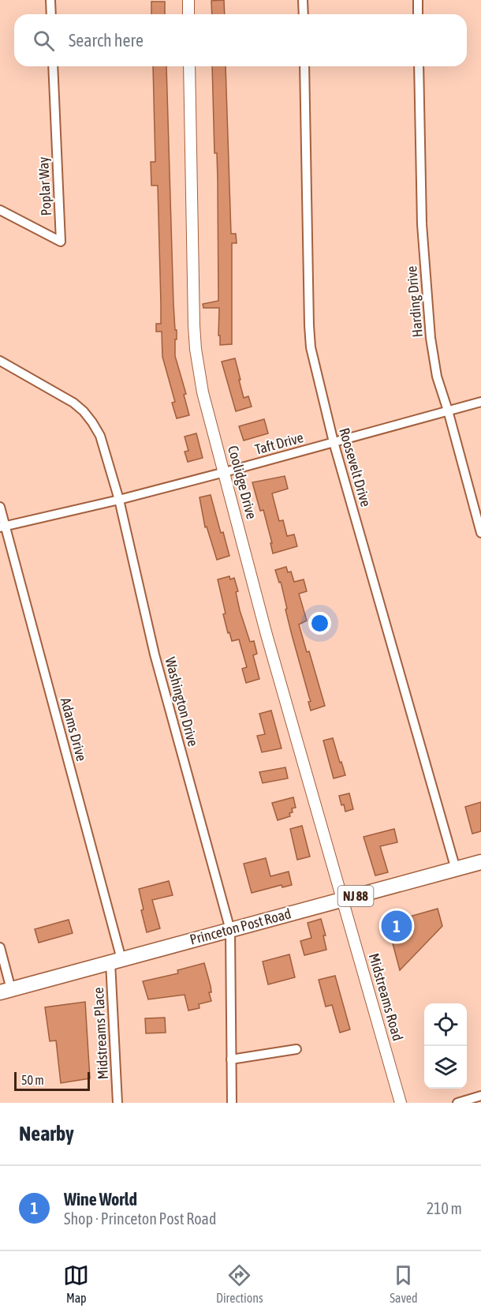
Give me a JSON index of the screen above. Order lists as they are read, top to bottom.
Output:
{
  "streets": {
    "main road": ["NJ 88", "Princeton Post Road"],
    "street": [
      "Poplar Way",
      "Harding Drive",
      "Taft Drive",
      "Roosevelt Drive",
      "Coolidge Drive",
      "Washington Drive",
      "Adams Drive",
      "Midstreams Road",
      "Midstreams Place"
    ]
  },
  "crossings": [
    ["Harding Drive", "Taft Drive"],
    ["Taft Drive", "Roosevelt Drive"],
    ["Taft Drive", "Coolidge Drive"],
    ["Taft Drive", "Washington Drive"],
    ["Taft Drive", "Adams Drive"],
    ["Roosevelt Drive", "Princeton Post Road"],
    ["Coolidge Drive", "Princeton Post Road"],
    ["Coolidge Drive", "Midstreams Road"],
    ["Washington Drive", "Princeton Post Road"],
    ["Adams Drive", "Princeton Post Road"],
    ["Adams Drive", "Midstreams Place"],
    ["Princeton Post Road", "Midstreams Road"],
    ["Princeton Post Road", "Midstreams Place"]
  ],
  "scale_bar": "50 m",
  "page": {
    "search": "Search here",
    "pins": "1",
    "scale": "50 m",
    "heading": "Nearby",
    "list": [
      {
        "mark": "1",
        "name": "Wine World",
        "note": "Shop · Princeton Post Road",
        "value": "210 m"
      }
    ],
    "nav": ["Map", "Directions", "Saved"]
  }
}
